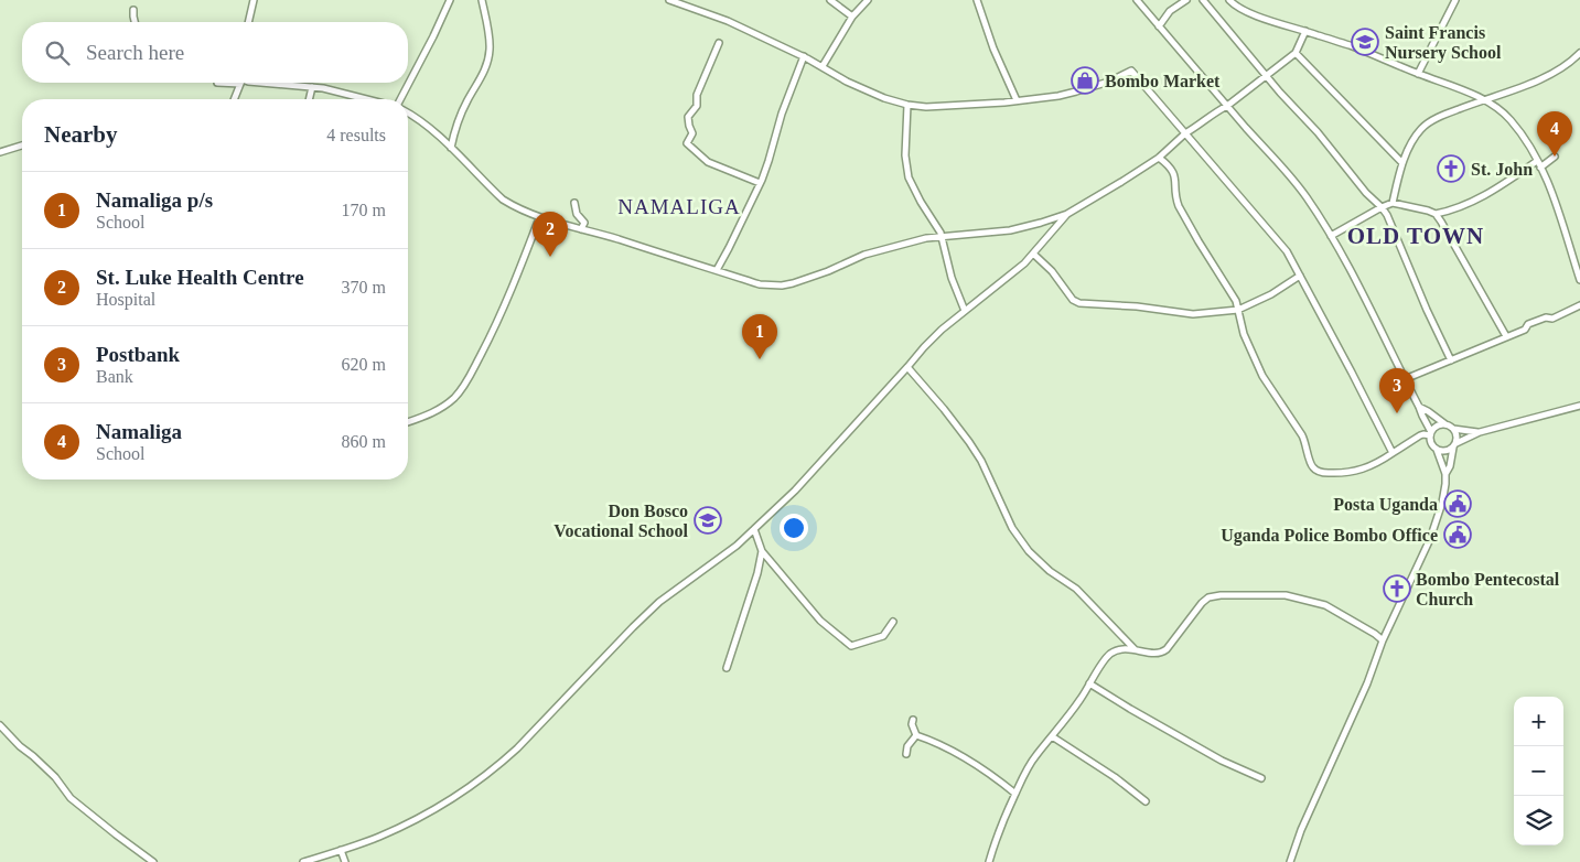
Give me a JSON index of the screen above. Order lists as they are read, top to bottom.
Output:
{
  "districts": ["NAMALIGA", "OLD TOWN"],
  "places": {
    "school or university": ["Saint Francis Nursery School", "Don Bosco Vocational School"],
    "shop": ["Bombo Market"],
    "church": ["St. John", "Bombo Pentecostal Church"],
    "public building": ["Posta Uganda", "Uganda Police Bombo Office"]
  },
  "page": {
    "search": "Search here",
    "heading": ["Nearby", "4 results"],
    "pins": [
      "4",
      "2",
      "1",
      "3"
    ],
    "list": [
      {
        "mark": "1",
        "name": "Namaliga p/s",
        "note": "School",
        "value": "170 m"
      },
      {
        "mark": "2",
        "name": "St. Luke Health Centre",
        "note": "Hospital",
        "value": "370 m"
      },
      {
        "mark": "3",
        "name": "Postbank",
        "note": "Bank",
        "value": "620 m"
      },
      {
        "mark": "4",
        "name": "Namaliga",
        "note": "School",
        "value": "860 m"
      }
    ],
    "map_buttons": ["+", "−"]
  }
}
